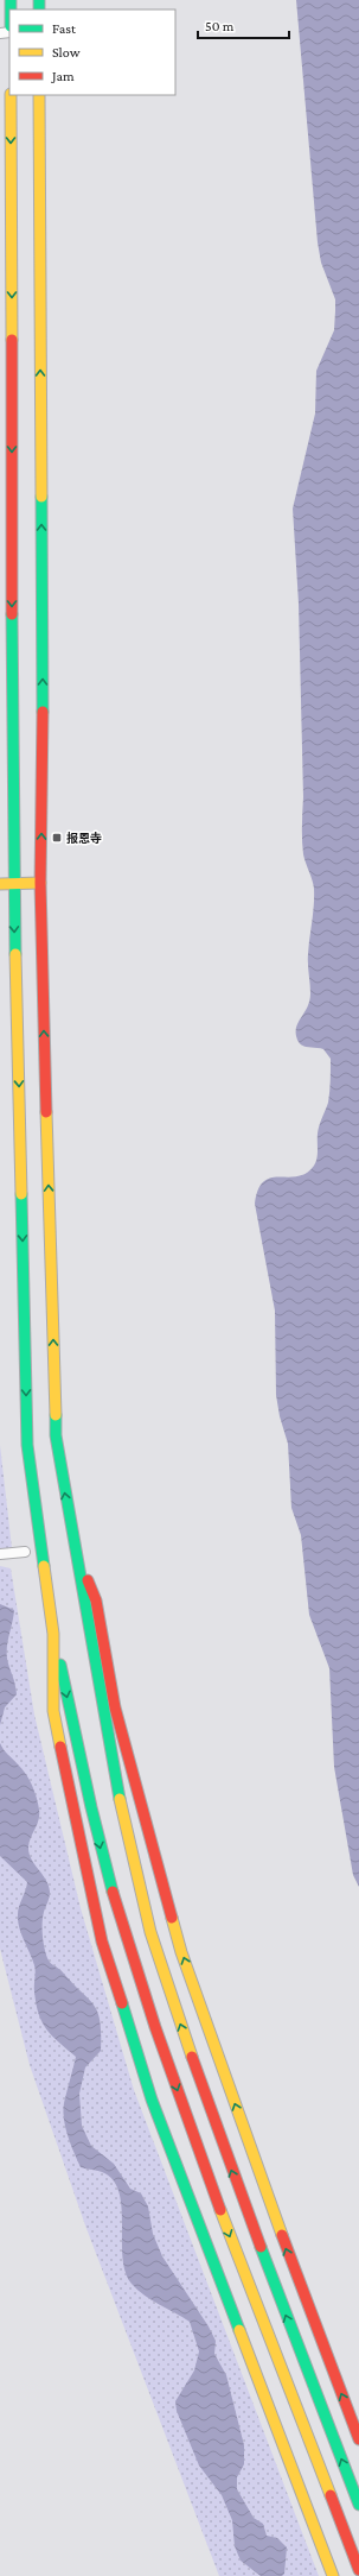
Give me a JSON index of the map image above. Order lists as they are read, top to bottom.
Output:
{
  "places": {
    "transit": ["报恩寺"]
  },
  "legend": ["Fast", "Slow", "Jam"],
  "scale_bar": "50 m"
}
